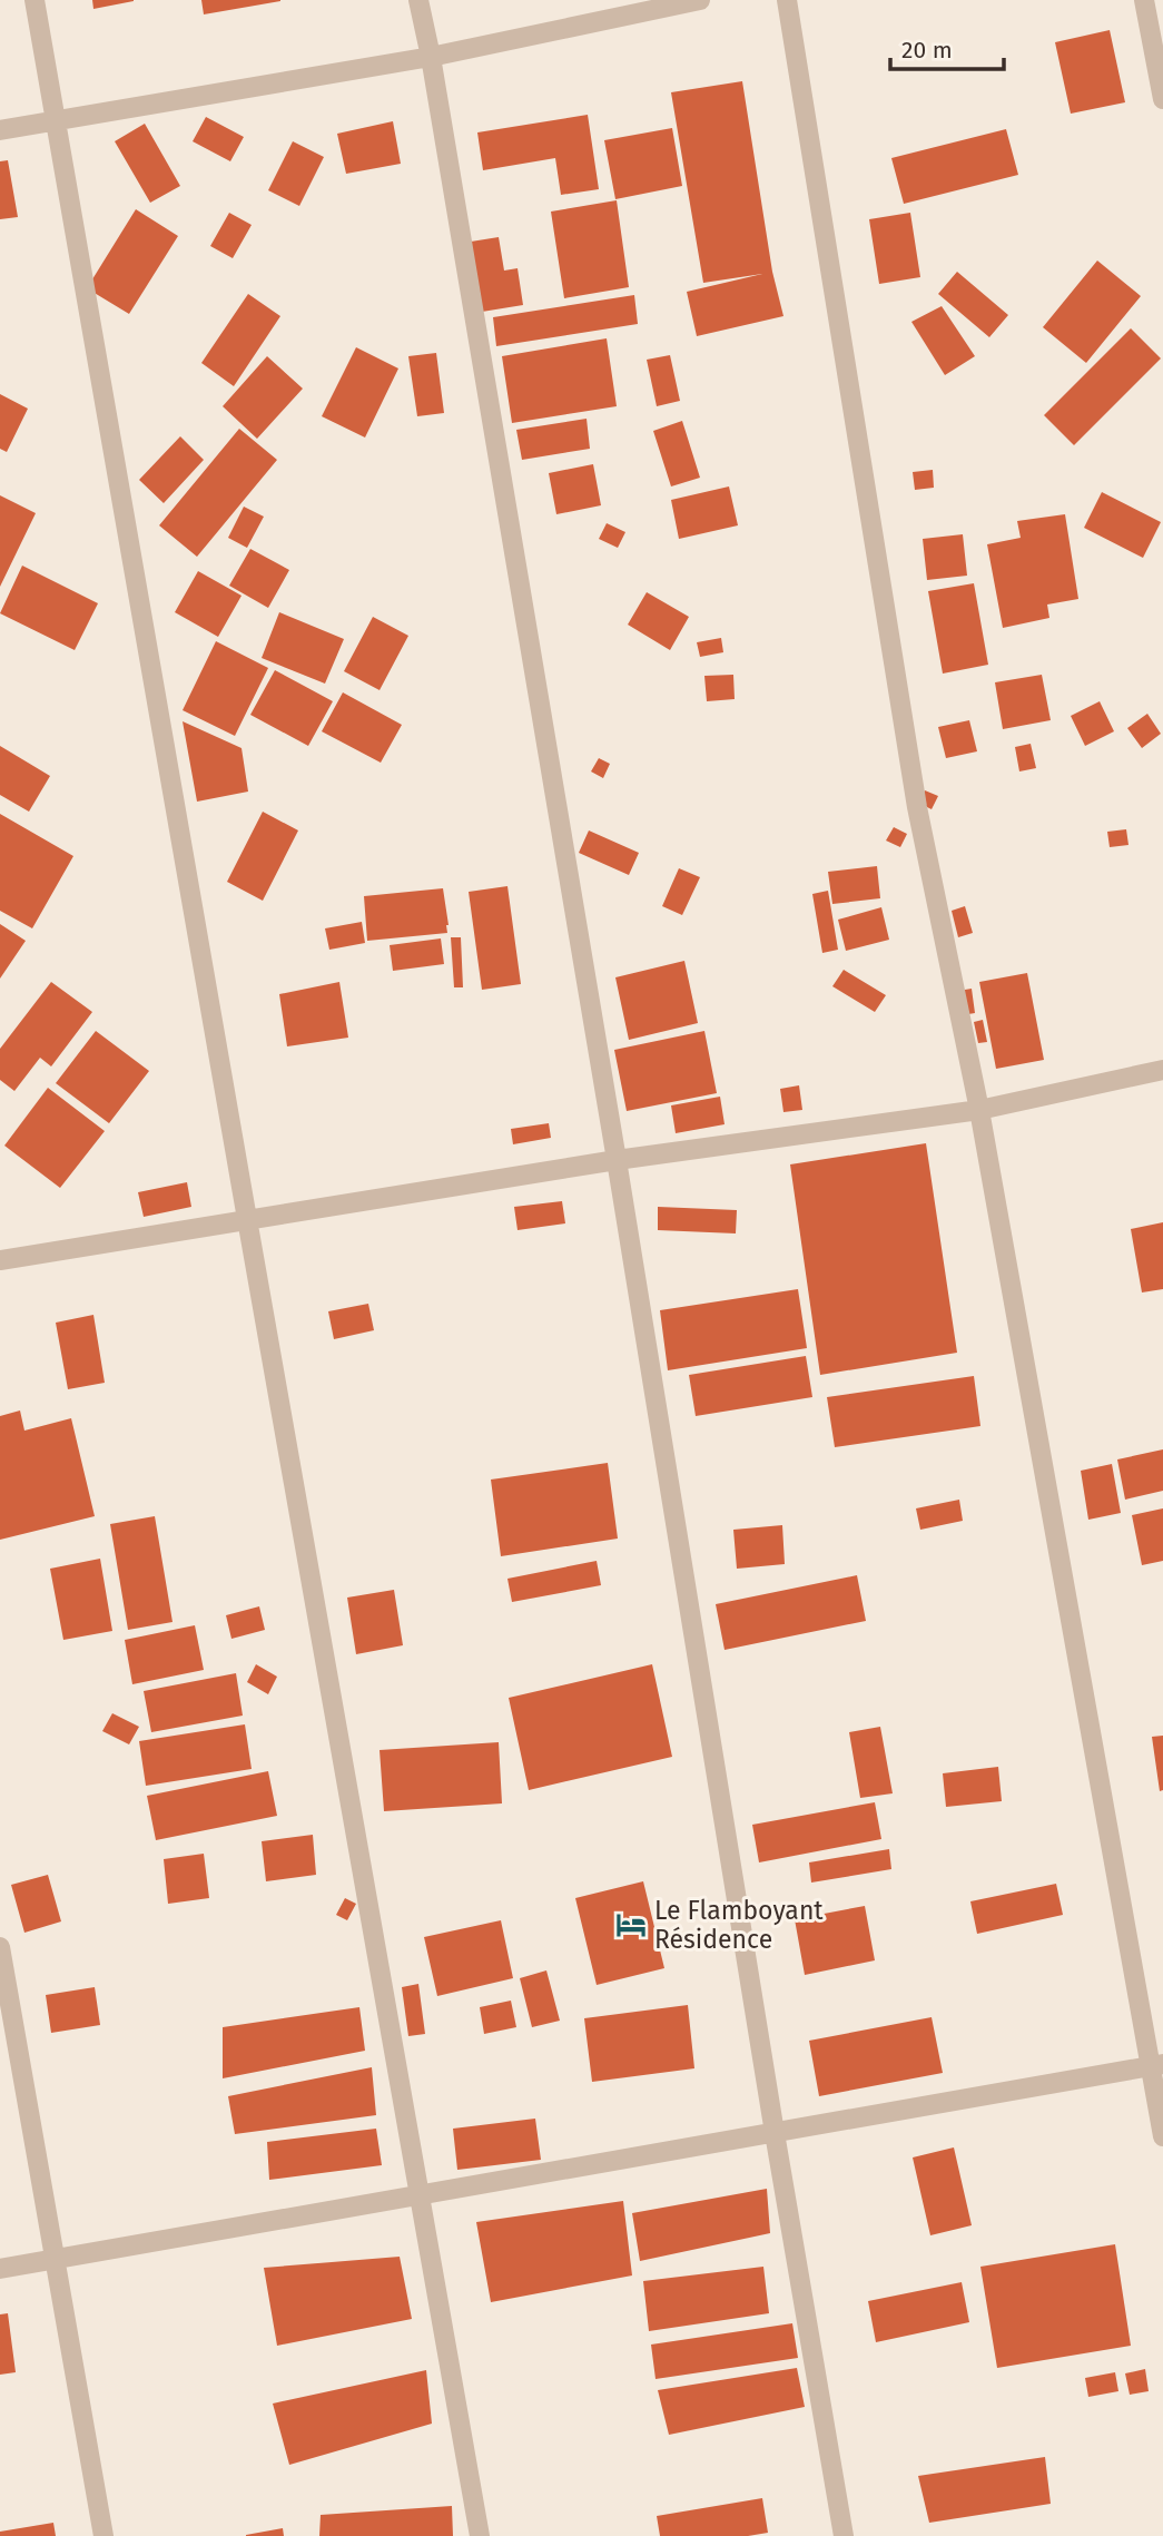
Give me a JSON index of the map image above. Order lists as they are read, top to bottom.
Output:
{
  "places": {
    "hotel": ["Le Flamboyant Résidence"]
  },
  "scale_bar": "20 m"
}
